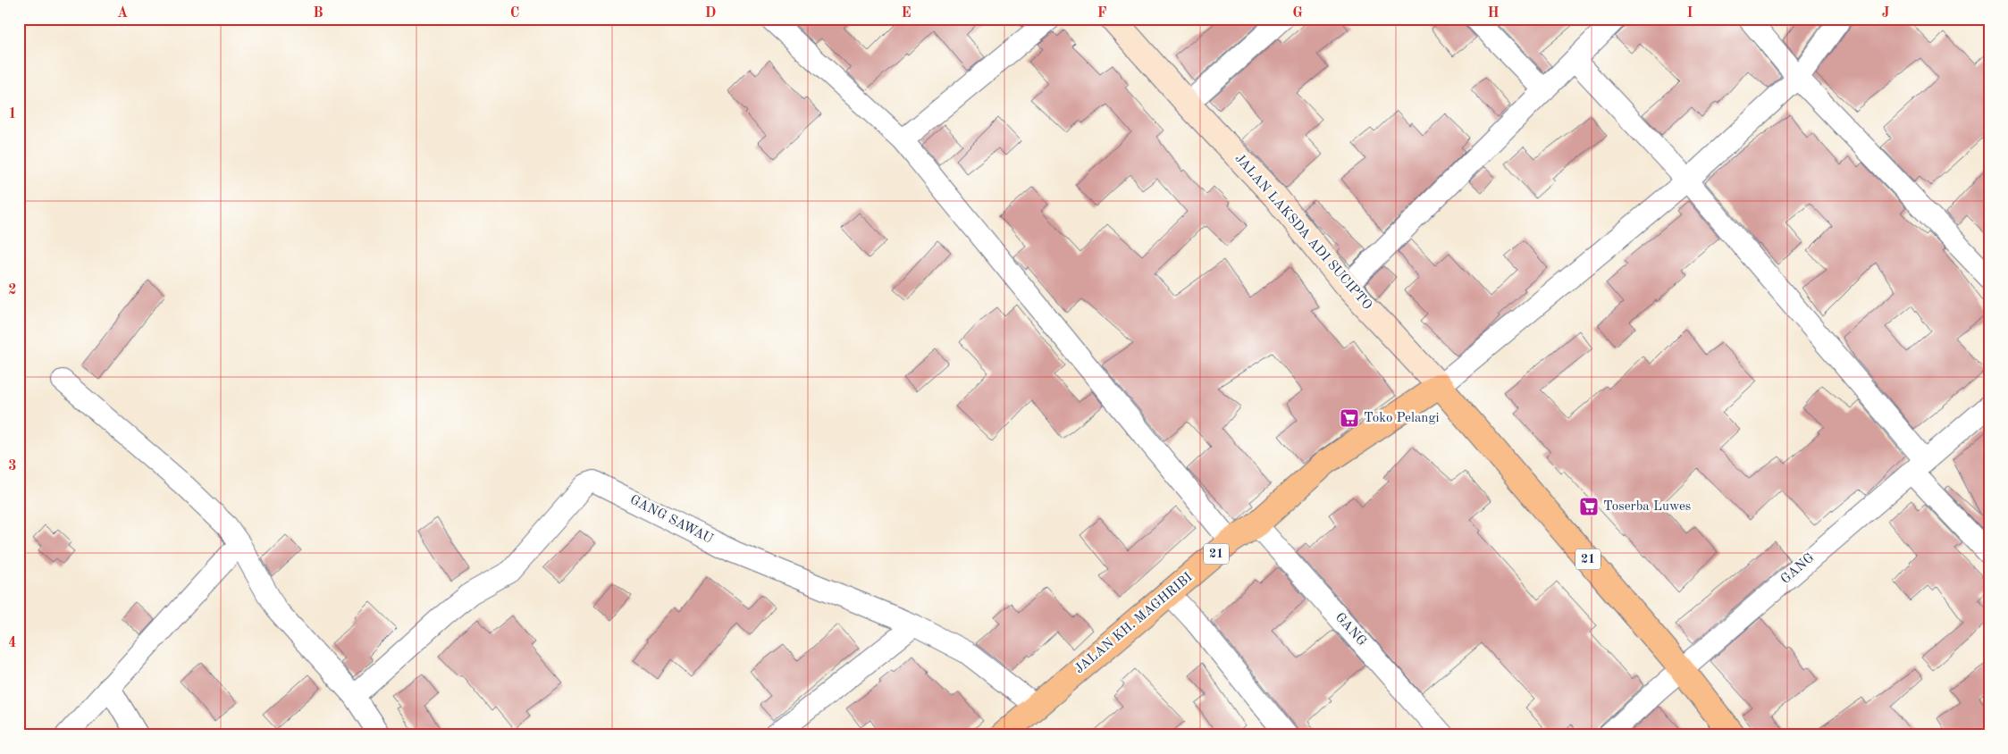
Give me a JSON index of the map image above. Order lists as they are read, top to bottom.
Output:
{
  "streets": {
    "highway": ["21", "JALAN KH. MAGHRIBI"],
    "street": ["JALAN LAKSDA ADI SUCIPTO", "GANG SAWAU", "GANG"]
  },
  "crossings": [
    ["JALAN LAKSDA ADI SUCIPTO", "21"],
    ["JALAN LAKSDA ADI SUCIPTO", "JALAN KH. MAGHRIBI"],
    ["GANG SAWAU", "JALAN KH. MAGHRIBI"],
    ["21", "GANG"],
    ["21", "JALAN KH. MAGHRIBI"],
    ["GANG", "JALAN KH. MAGHRIBI"]
  ],
  "places": {
    "supermarket": ["Toko Pelangi", "Toserba Luwes"]
  },
  "grid": {
    "columns": [
      "A",
      "B",
      "C",
      "D",
      "E",
      "F",
      "G",
      "H",
      "I",
      "J"
    ],
    "rows": [
      "1",
      "2",
      "3",
      "4"
    ]
  }
}
